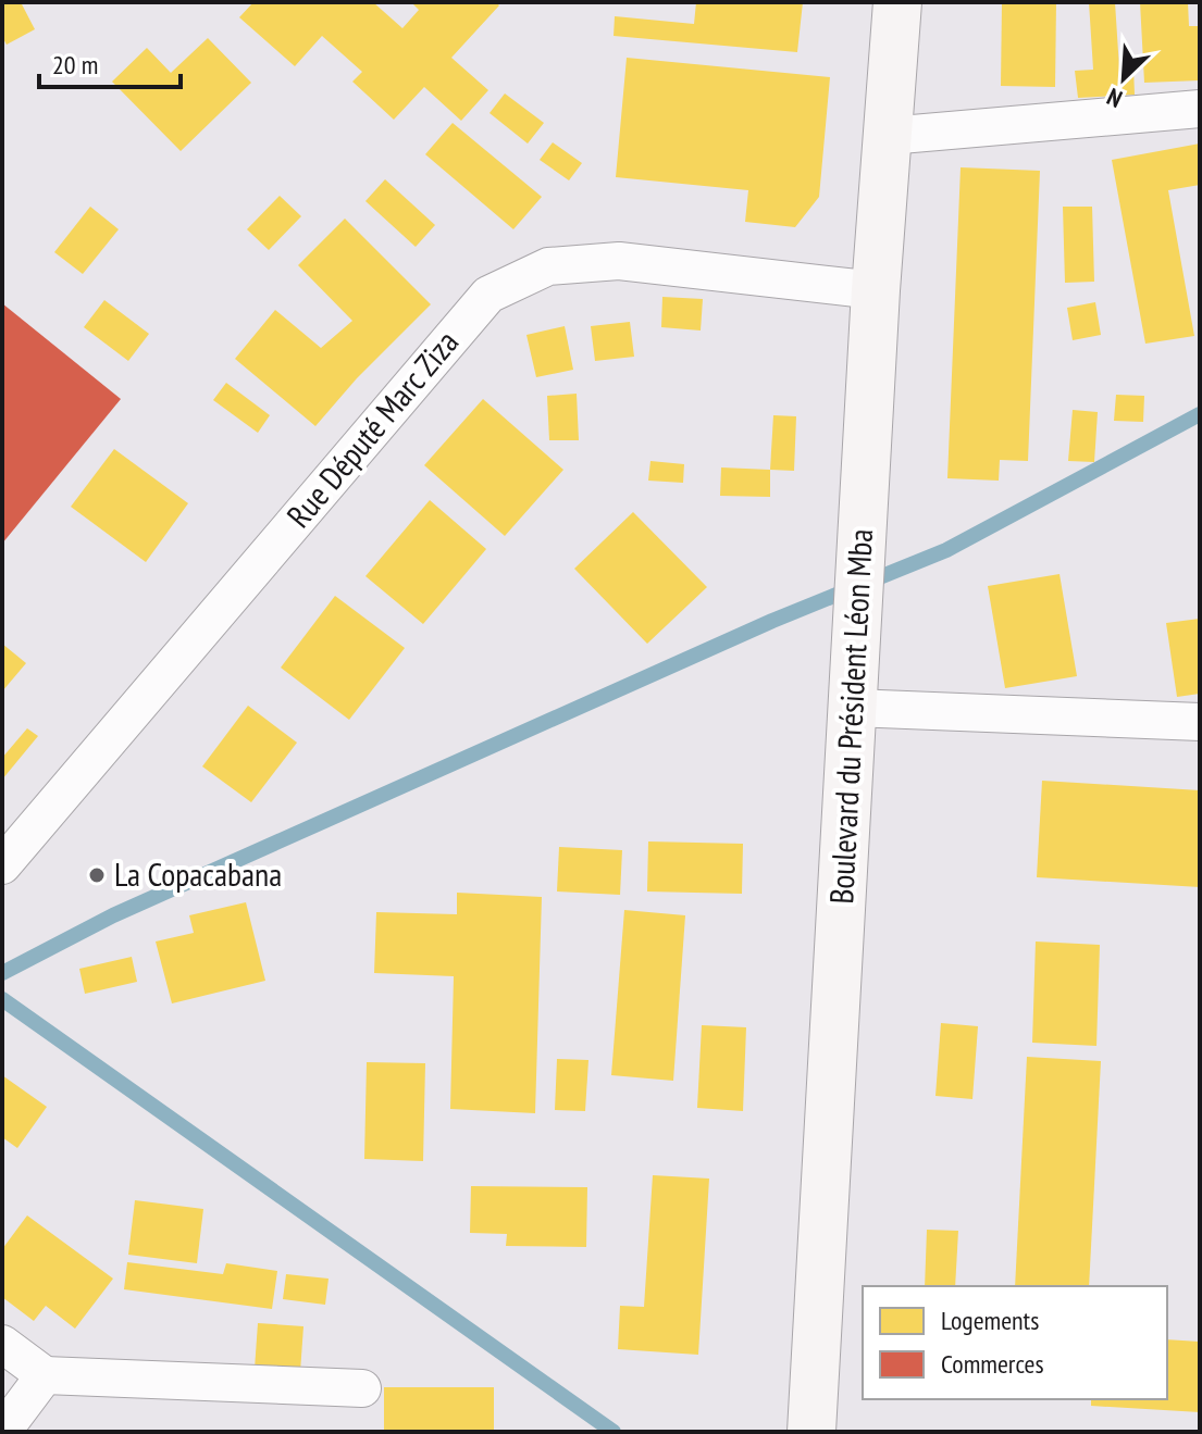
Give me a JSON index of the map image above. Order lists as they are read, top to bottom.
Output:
{
  "streets": {
    "street": ["Rue Député Marc Ziza", "Boulevard du Président Léon Mba"]
  },
  "crossings": [
    ["Rue Député Marc Ziza", "Boulevard du Président Léon Mba"]
  ],
  "places": ["La Copacabana"],
  "legend": ["Logements", "Commerces"],
  "scale_bar": "20 m",
  "north": "bottom left"
}
